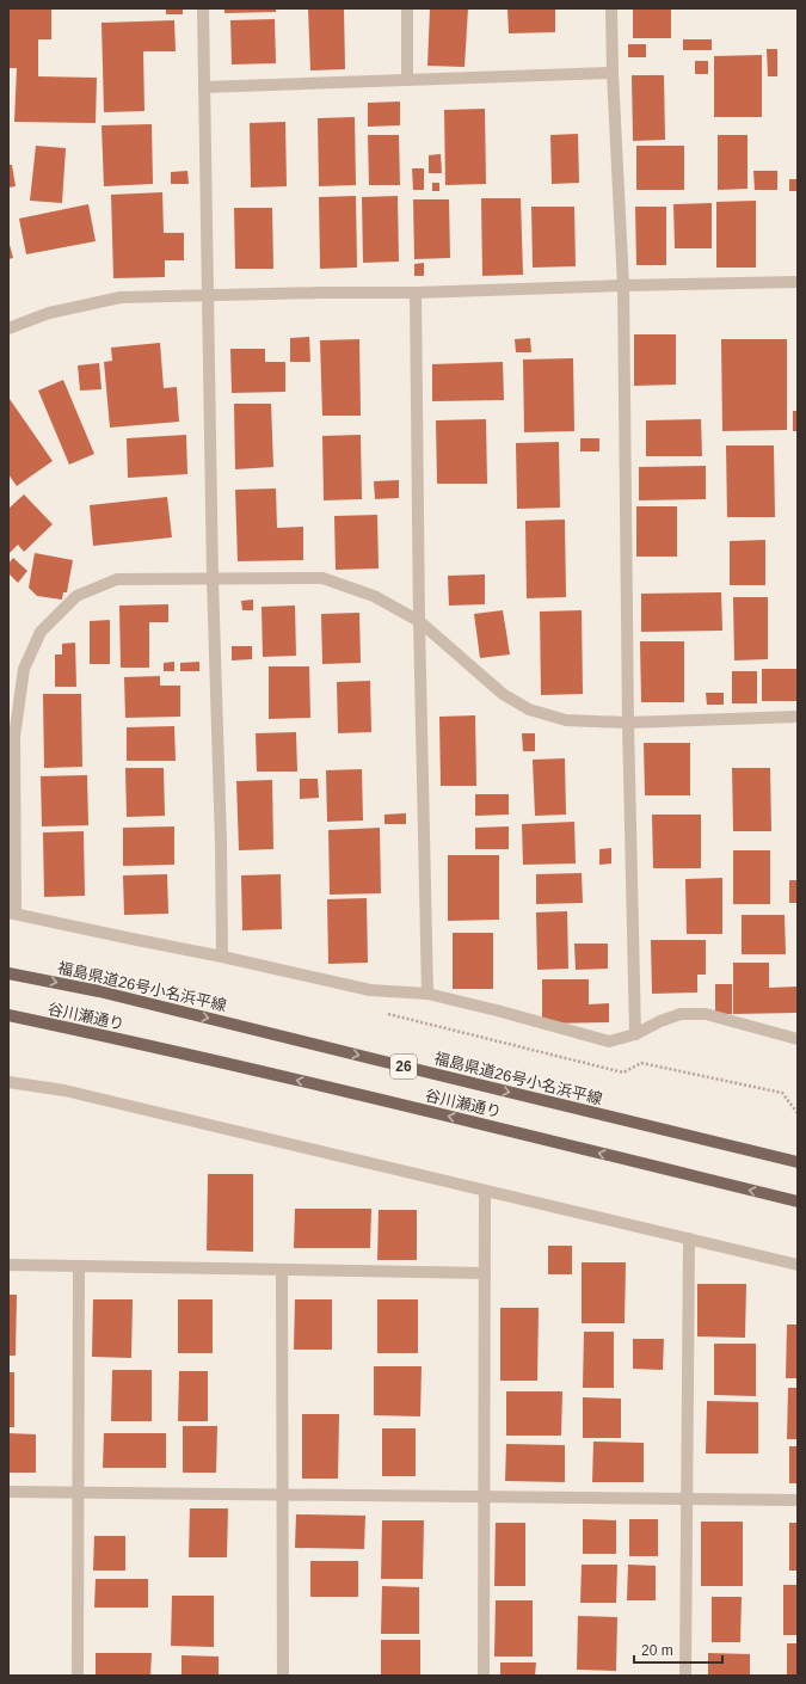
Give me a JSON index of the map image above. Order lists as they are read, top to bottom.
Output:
{
  "streets": {
    "main road": ["福島県道26号小名浜平線", "谷川瀬通り", "26"]
  },
  "one_way": ["福島県道26号小名浜平線", "谷川瀬通り"],
  "scale_bar": "20 m"
}
